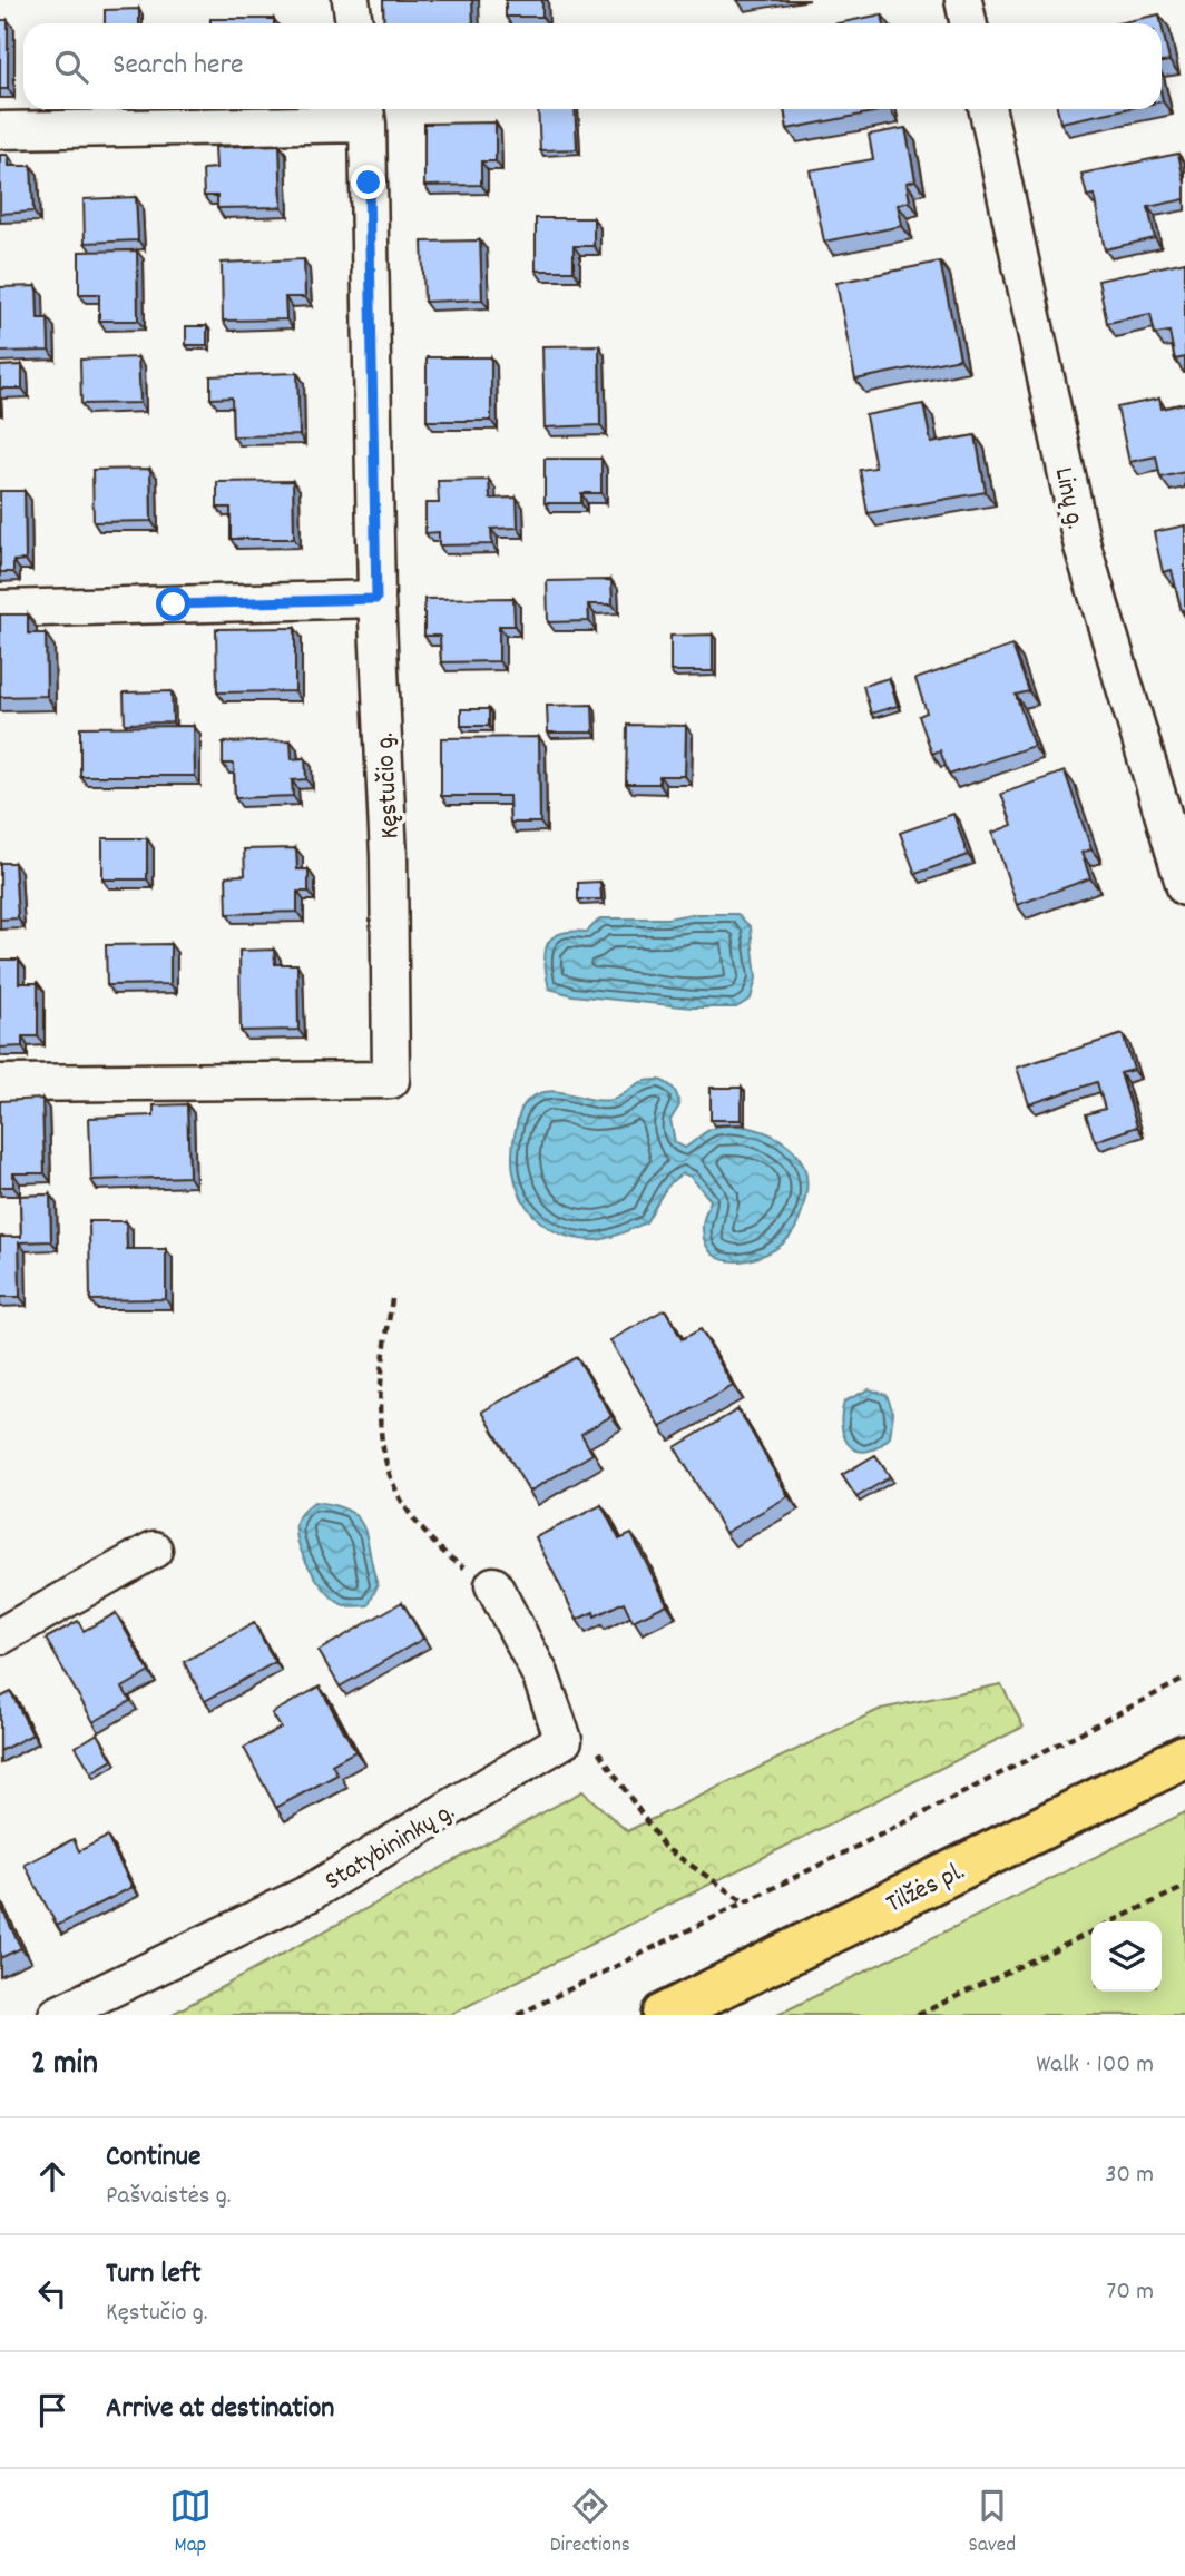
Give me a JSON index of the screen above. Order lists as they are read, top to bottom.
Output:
{
  "streets": {
    "highway": ["Tilžės pl."],
    "street": ["Linų g.", "Kęstučio g.", "Statybininkų g."]
  },
  "page": {
    "search": "Search here",
    "heading": ["2 min", "Walk · 100 m"],
    "list": [
      ["Continue", "Pašvaistės g.", "30 m"],
      ["Turn left", "Kęstučio g.", "70 m"],
      "Arrive at destination"
    ],
    "nav": ["Map", "Directions", "Saved"]
  }
}
